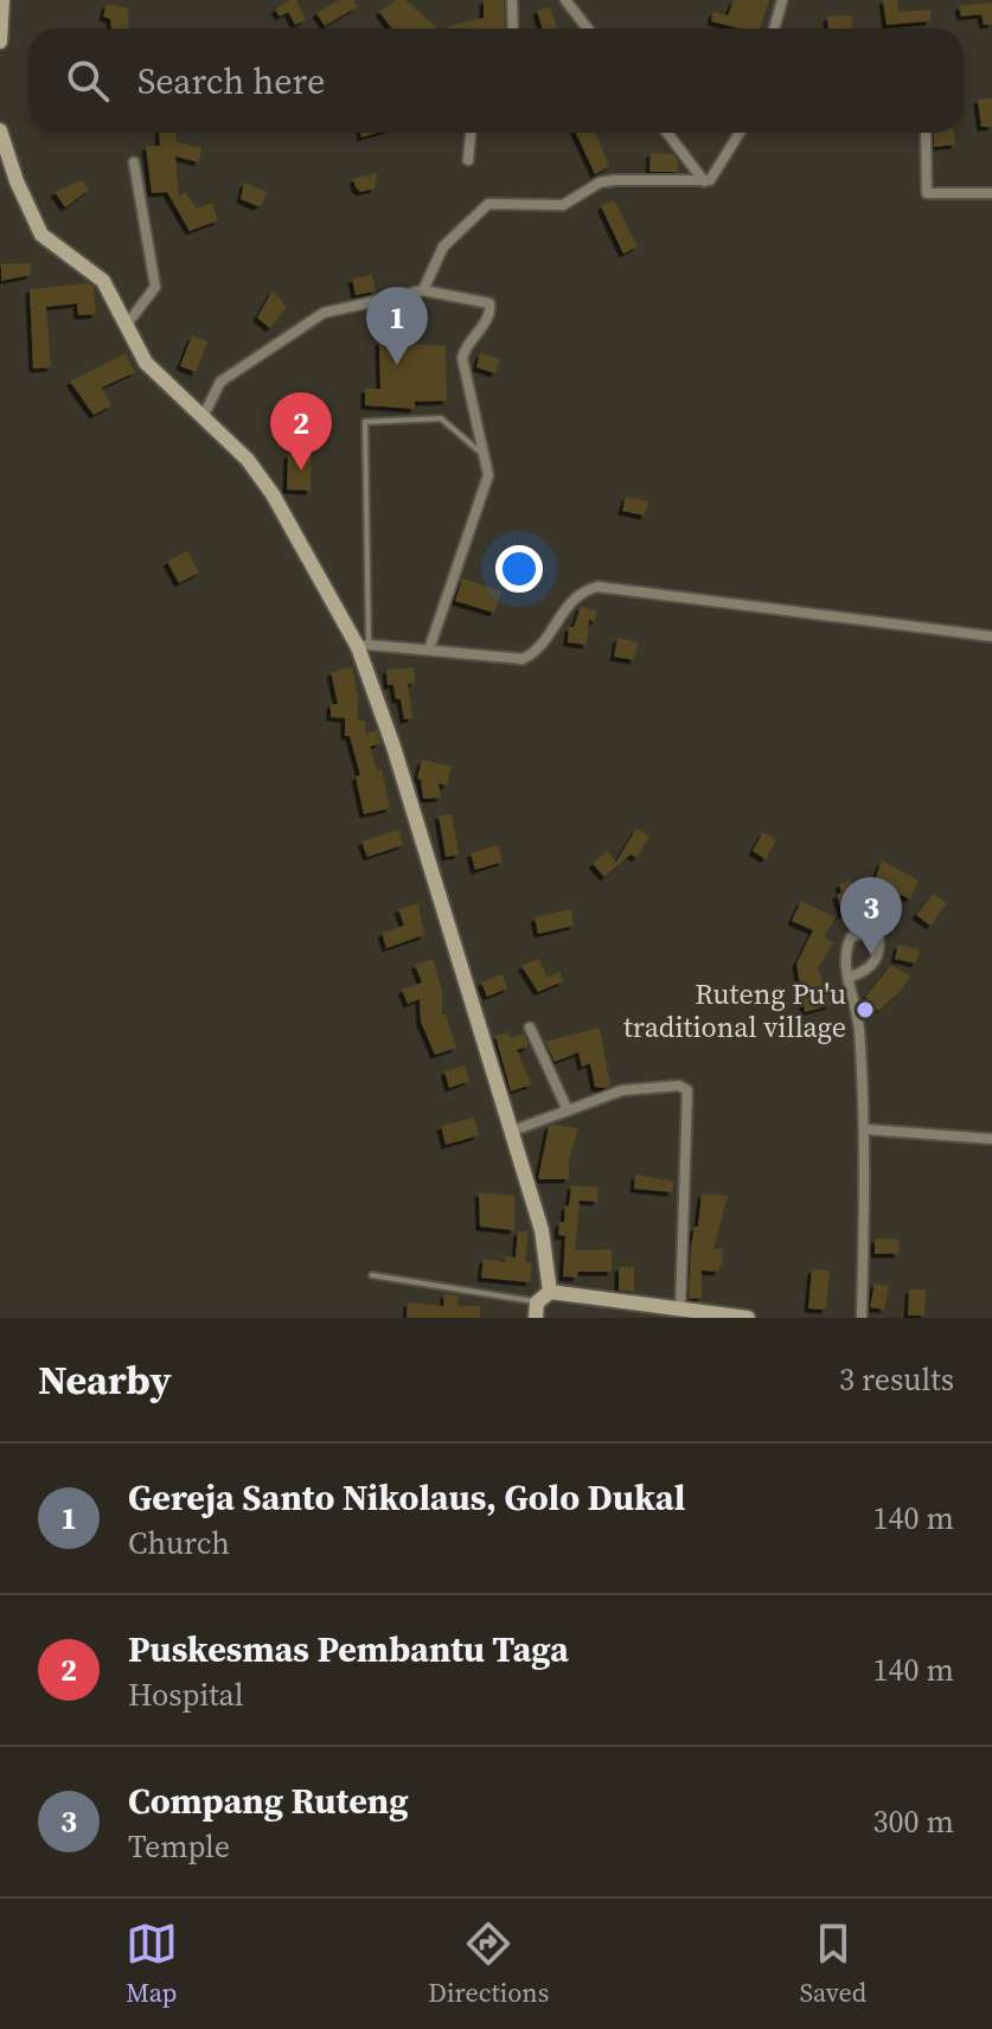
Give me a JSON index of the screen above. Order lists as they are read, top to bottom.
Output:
{
  "places": ["Ruteng Pu'u traditional village"],
  "page": {
    "search": "Search here",
    "pins": ["1", "2", "3"],
    "heading": ["Nearby", "3 results"],
    "list": [
      {
        "mark": "1",
        "name": "Gereja Santo Nikolaus, Golo Dukal",
        "note": "Church",
        "value": "140 m"
      },
      {
        "mark": "2",
        "name": "Puskesmas Pembantu Taga",
        "note": "Hospital",
        "value": "140 m"
      },
      {
        "mark": "3",
        "name": "Compang Ruteng",
        "note": "Temple",
        "value": "300 m"
      }
    ],
    "nav": ["Map", "Directions", "Saved"]
  }
}
